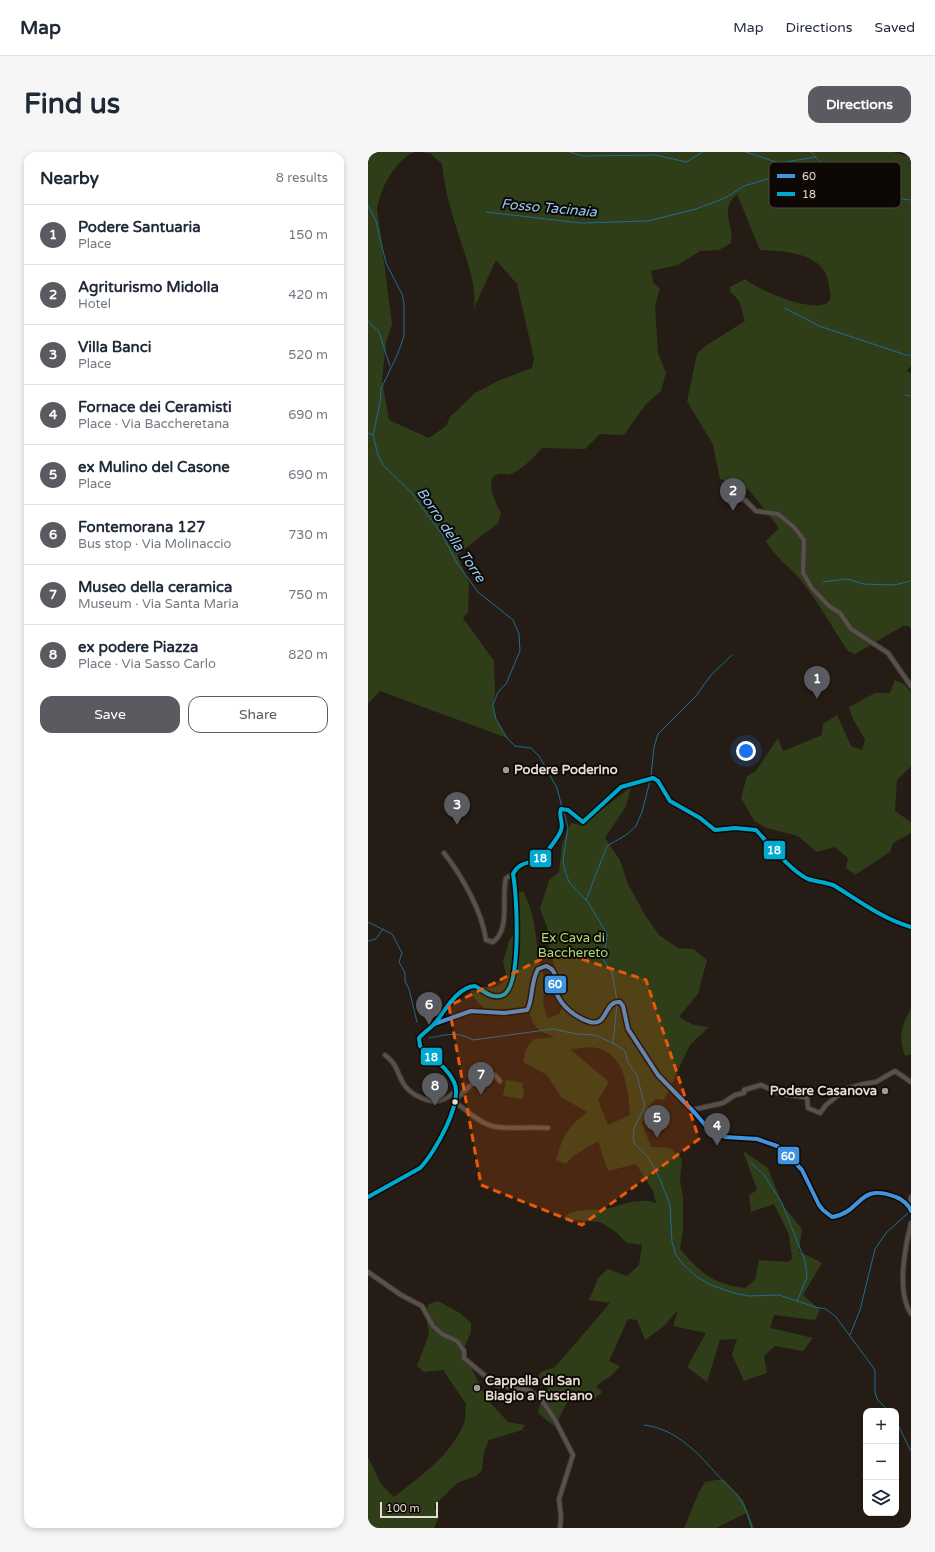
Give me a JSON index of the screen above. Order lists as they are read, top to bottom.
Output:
{
  "water": ["Fosso Tacinaia", "Borro della Torre"],
  "parks": ["Ex Cava di Bacchereto"],
  "places": ["Podere Poderino", "Podere Casanova", "Cappella di San Biagio a Fusciano"],
  "lines": ["transit line 18", "transit line 60"],
  "legend": ["60", "18"],
  "scale_bar": "100 m",
  "page": {
    "header": "Map",
    "nav": ["Map", "Directions", "Saved"],
    "buttons": [
      "Directions",
      ["Save", "Share"]
    ],
    "title": "Find us",
    "heading": ["Nearby", "8 results"],
    "list": [
      {
        "mark": "1",
        "name": "Podere Santuaria",
        "note": "Place",
        "value": "150 m"
      },
      {
        "mark": "2",
        "name": "Agriturismo Midolla",
        "note": "Hotel",
        "value": "420 m"
      },
      {
        "mark": "3",
        "name": "Villa Banci",
        "note": "Place",
        "value": "520 m"
      },
      {
        "mark": "4",
        "name": "Fornace dei Ceramisti",
        "note": "Place · Via Baccheretana",
        "value": "690 m"
      },
      {
        "mark": "5",
        "name": "ex Mulino del Casone",
        "note": "Place",
        "value": "690 m"
      },
      {
        "mark": "6",
        "name": "Fontemorana 127",
        "note": "Bus stop · Via Molinaccio",
        "value": "730 m"
      },
      {
        "mark": "7",
        "name": "Museo della ceramica",
        "note": "Museum · Via Santa Maria",
        "value": "750 m"
      },
      {
        "mark": "8",
        "name": "ex podere Piazza",
        "note": "Place · Via Sasso Carlo",
        "value": "820 m"
      }
    ],
    "pins": [
      "2",
      "1",
      "3",
      "6",
      "7",
      "8",
      "5",
      "4"
    ],
    "map_buttons": ["+", "−"],
    "scale": "100 m"
  }
}
